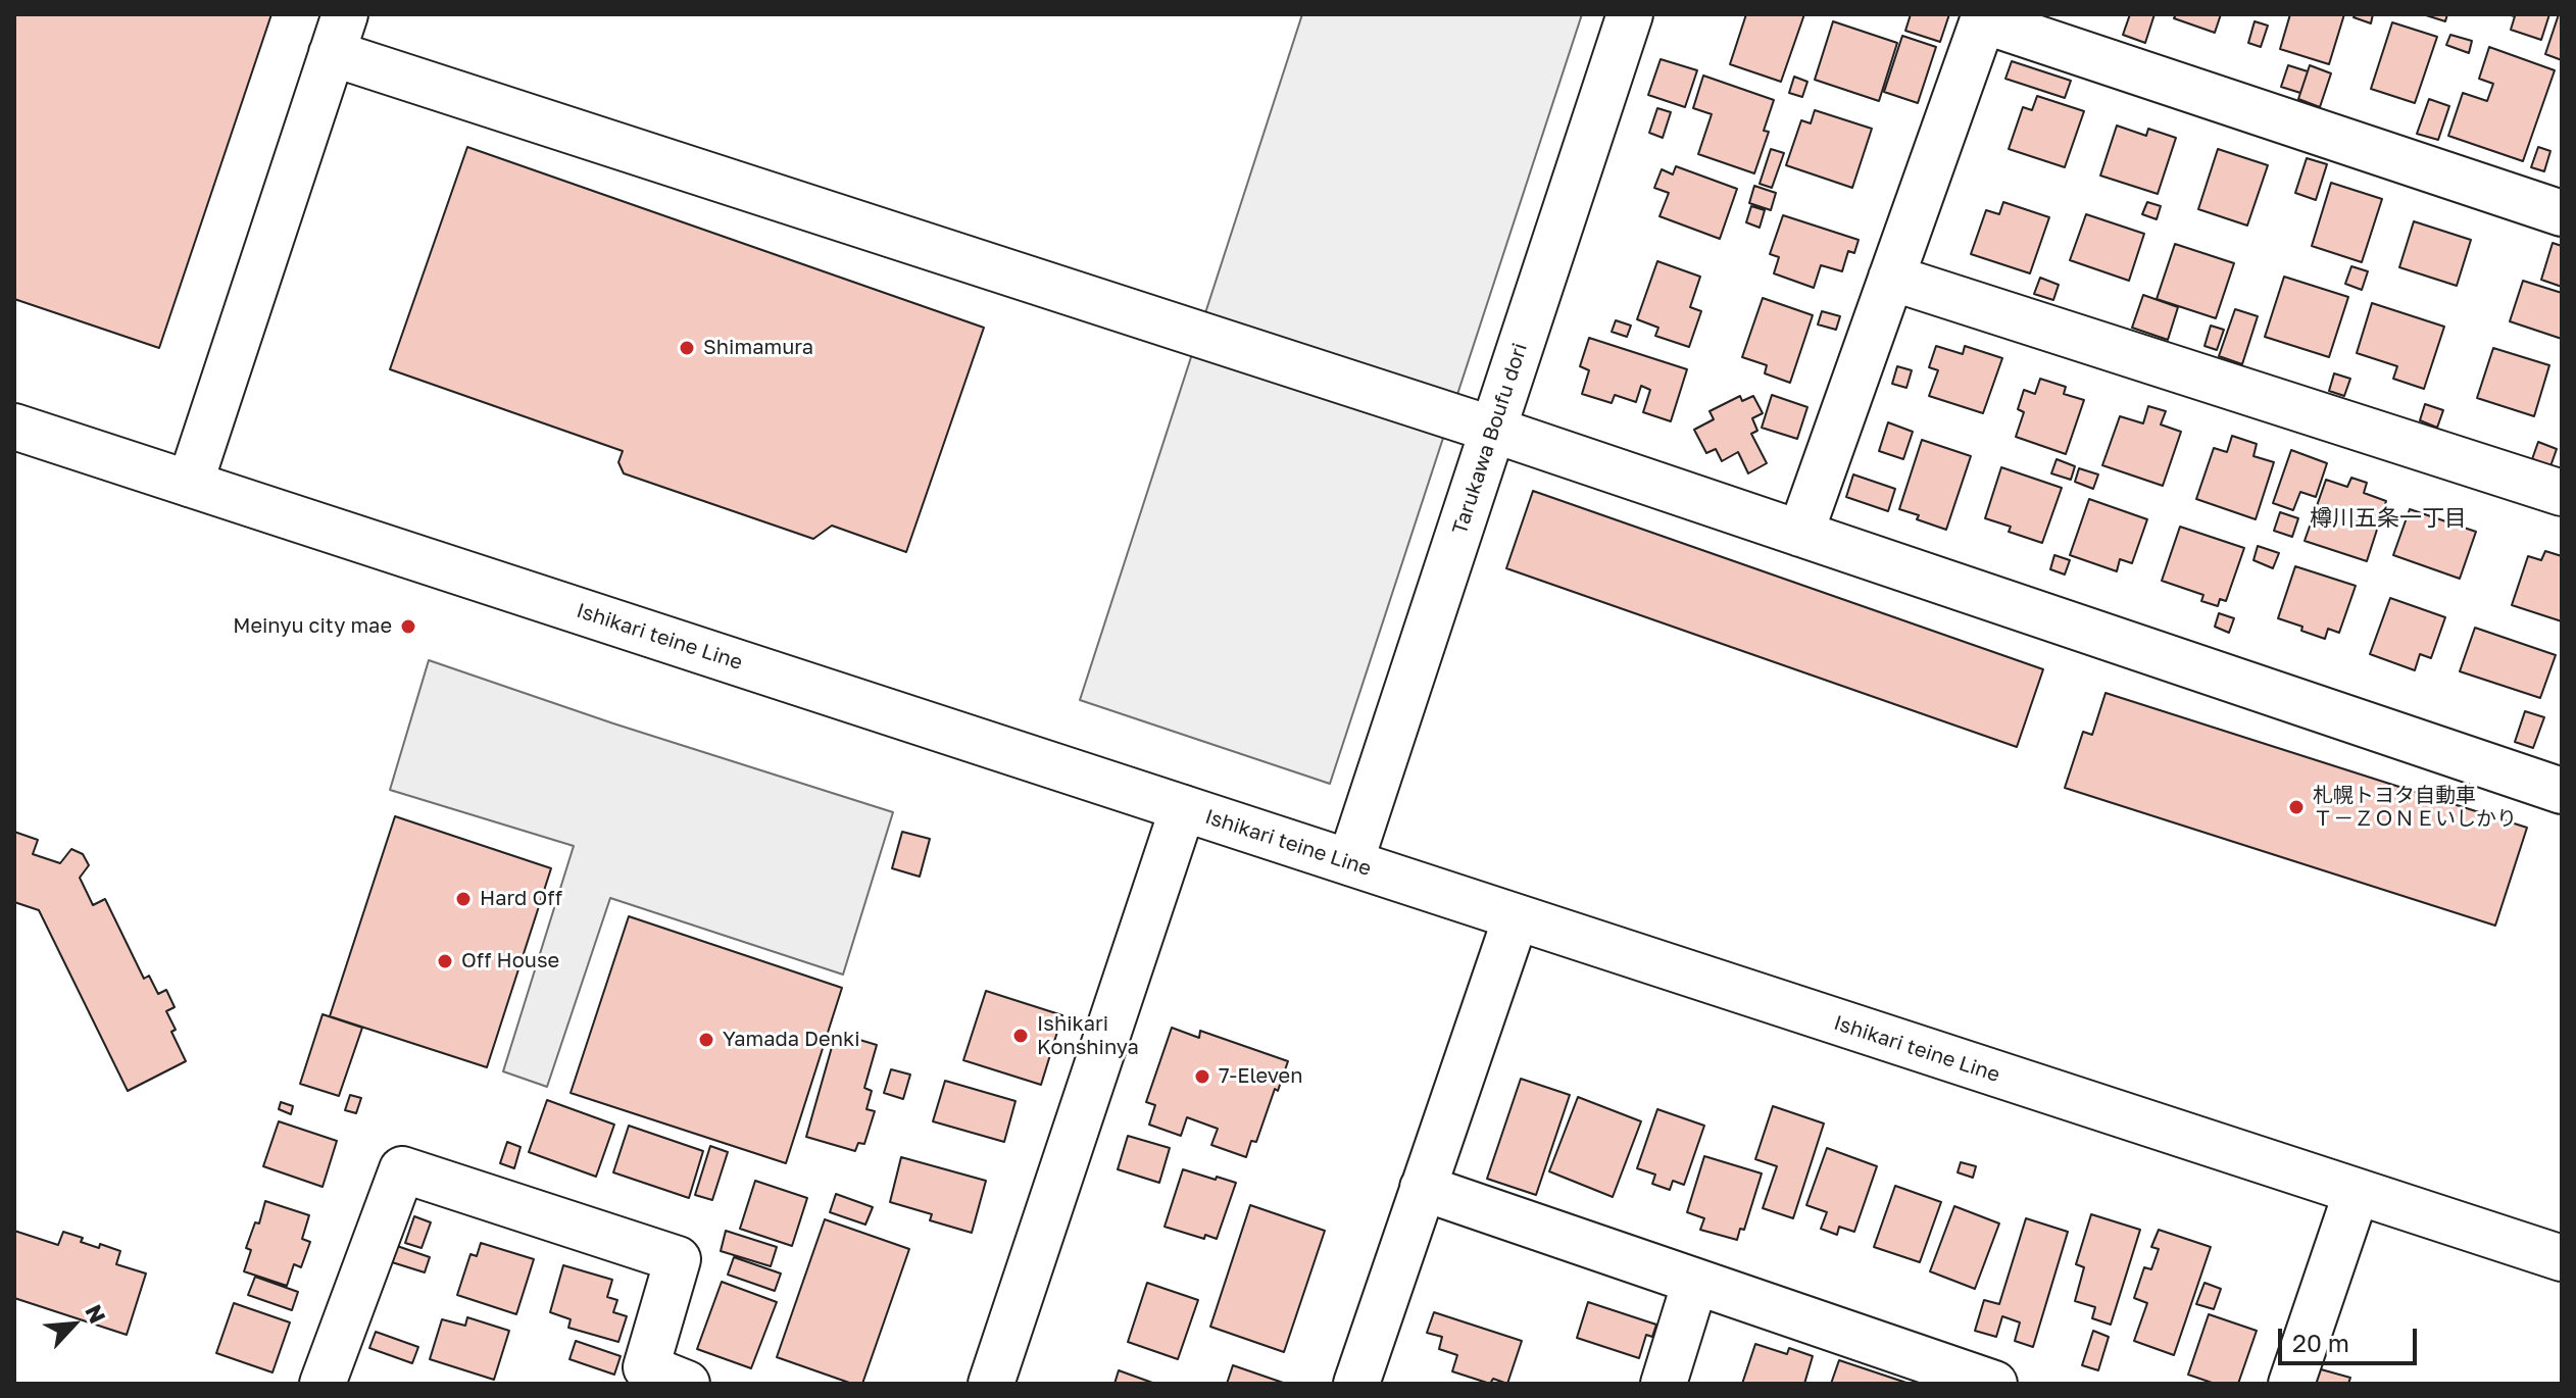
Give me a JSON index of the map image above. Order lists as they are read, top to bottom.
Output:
{
  "streets": {
    "street": ["Tarukawa Boufu dori", "Ishikari teine Line"]
  },
  "crossings": [
    ["Tarukawa Boufu dori", "Ishikari teine Line"]
  ],
  "districts": ["樽川五条一丁目"],
  "places": [
    "Shimamura",
    "Meinyu city mae",
    "札幌トヨタ自動車 Ｔ－ＺＯＮＥいしかり",
    "Hard Off",
    "Off House",
    "Ishikari Konshinya",
    "Yamada Denki",
    "7-Eleven"
  ],
  "scale_bar": "20 m",
  "north": "top right"
}
